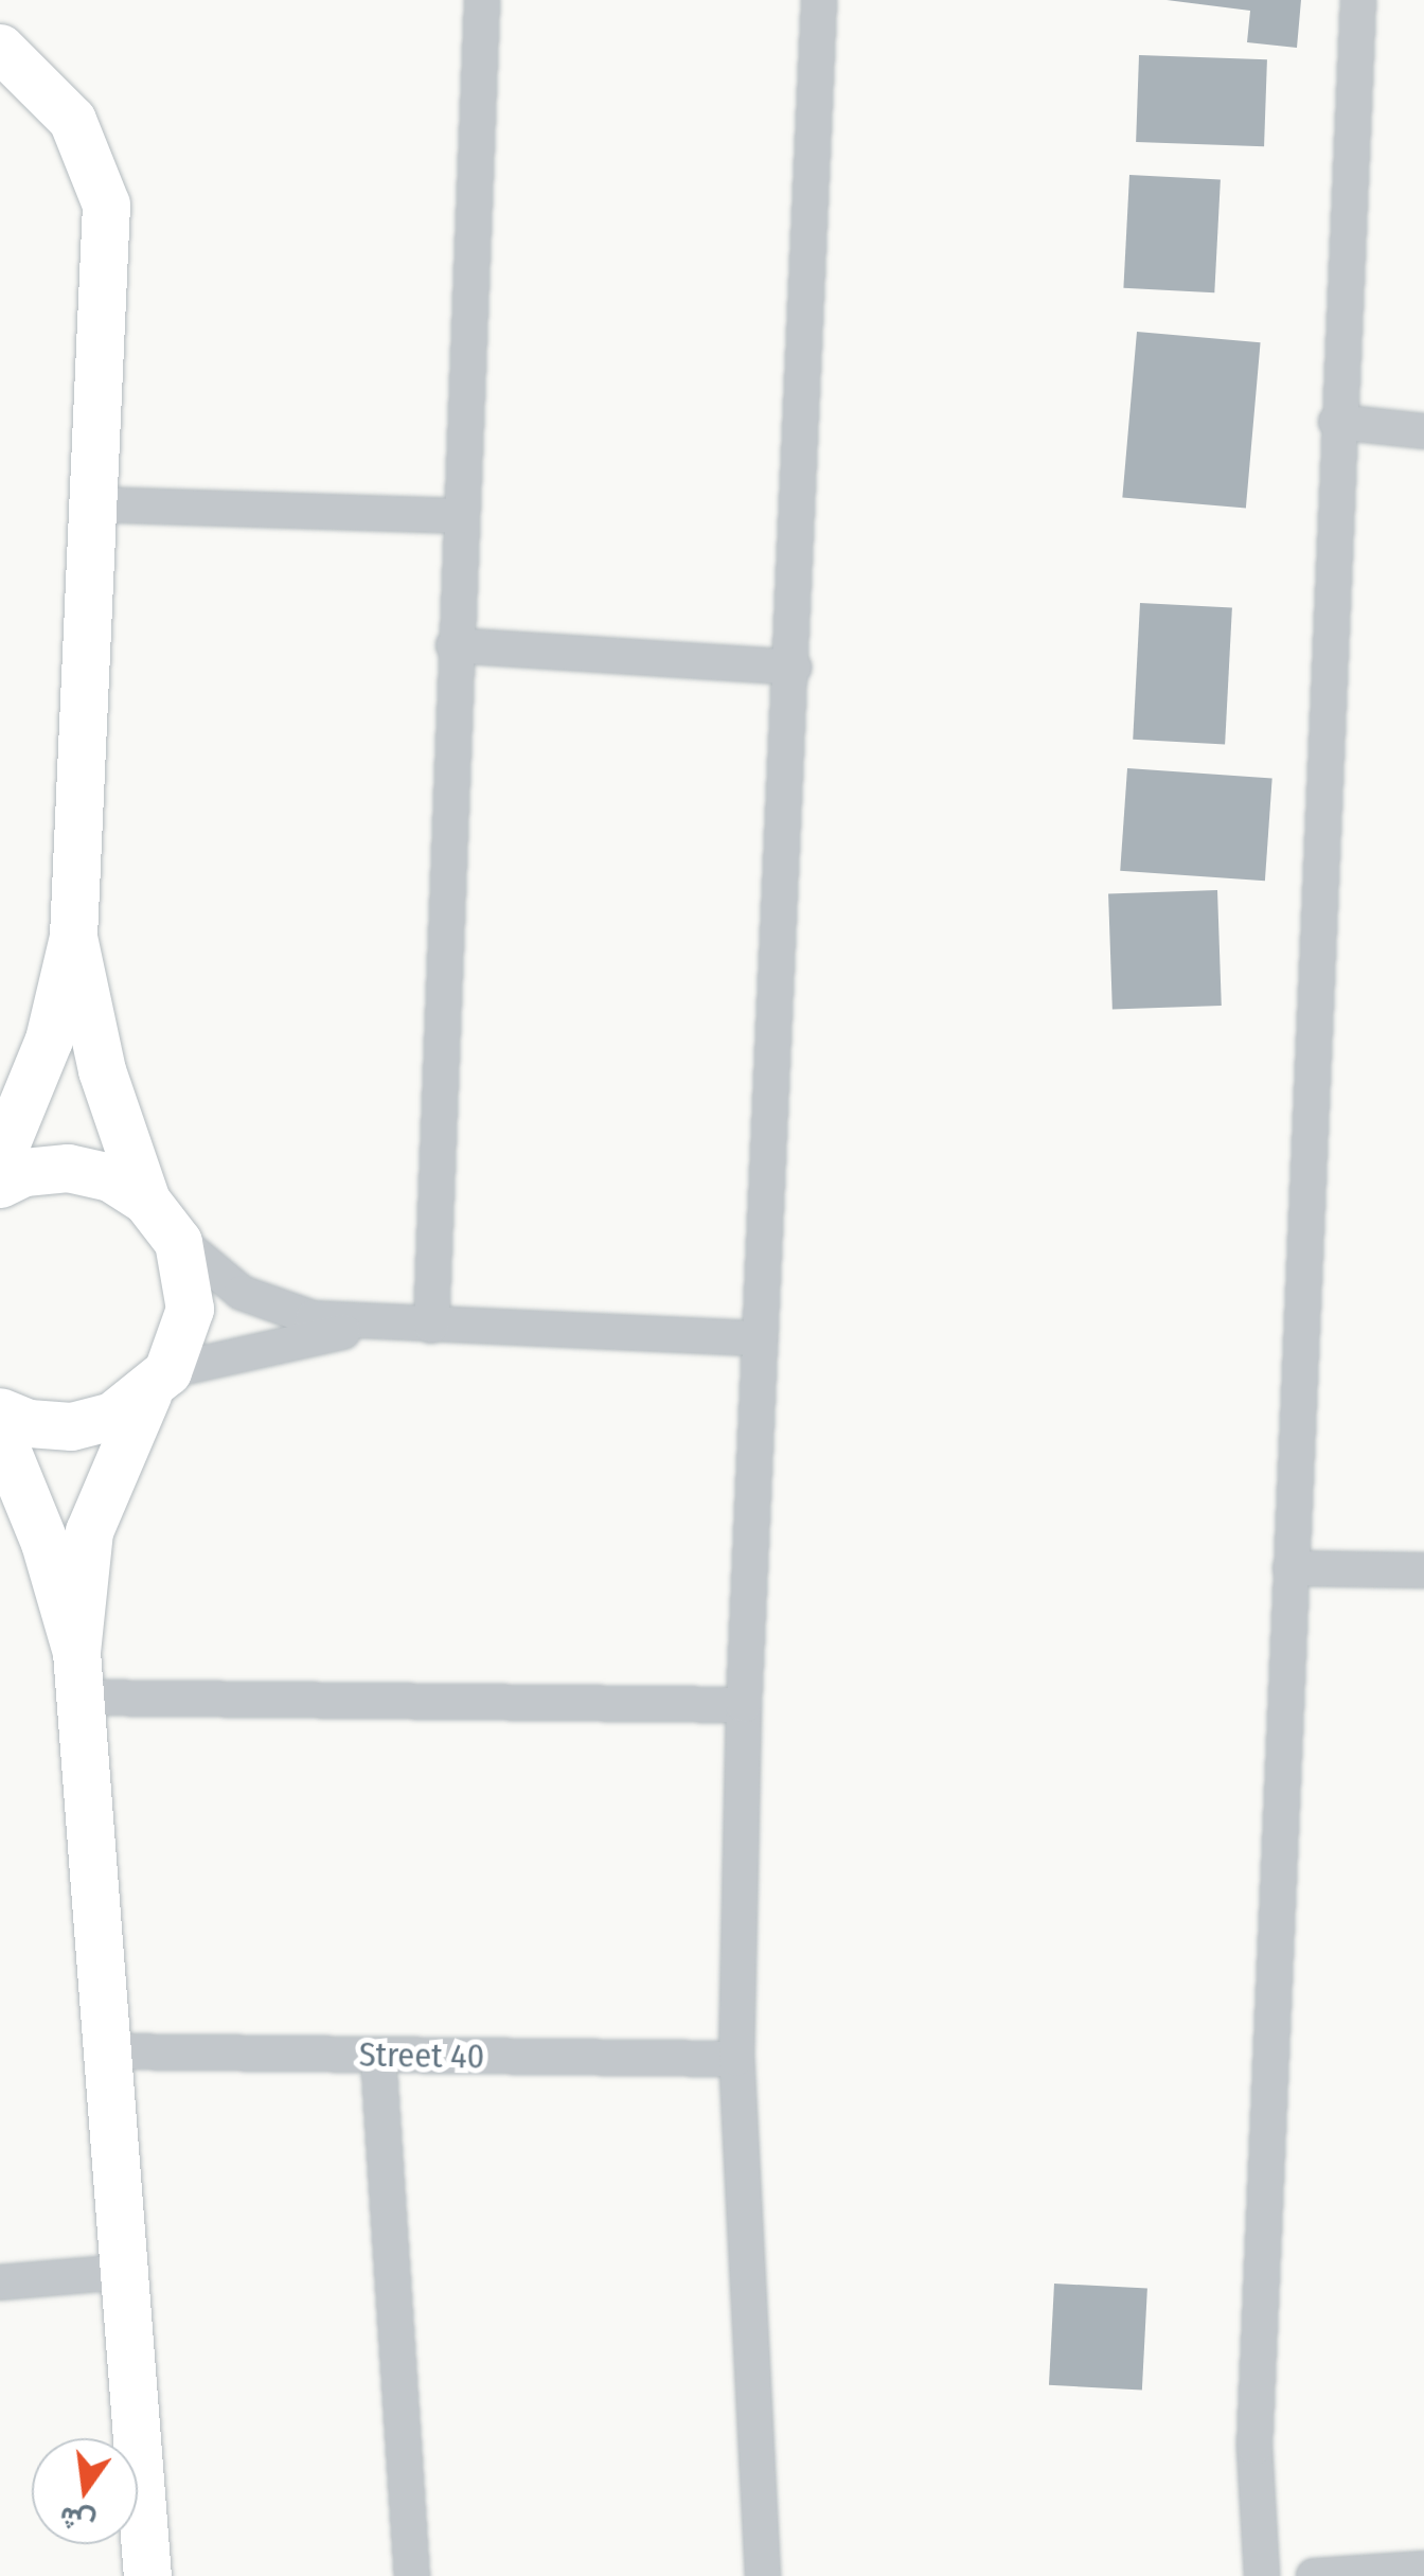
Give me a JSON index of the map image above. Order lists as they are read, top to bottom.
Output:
{
  "streets": {
    "street": ["Street 40"]
  },
  "north": "bottom"
}
